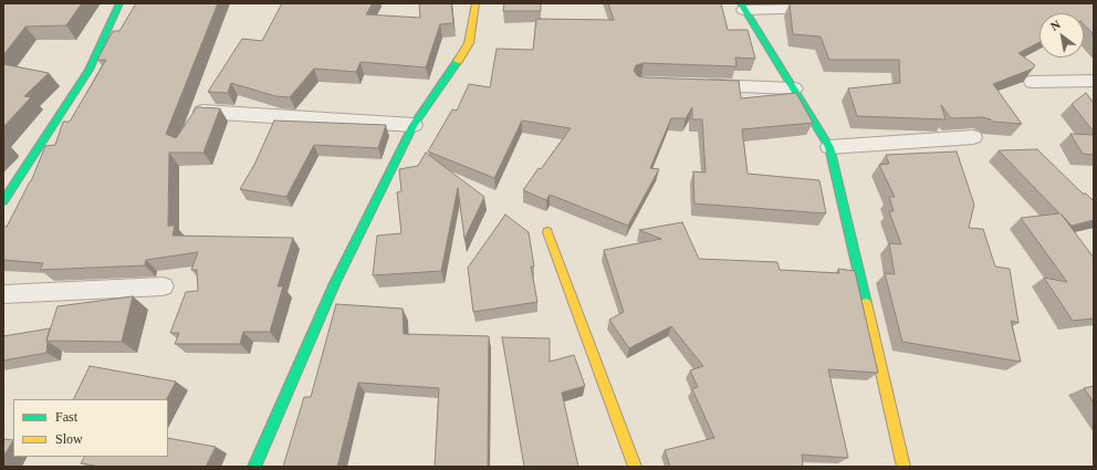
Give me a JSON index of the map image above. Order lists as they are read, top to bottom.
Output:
{
  "legend": ["Fast", "Slow"],
  "north": "top left"
}
